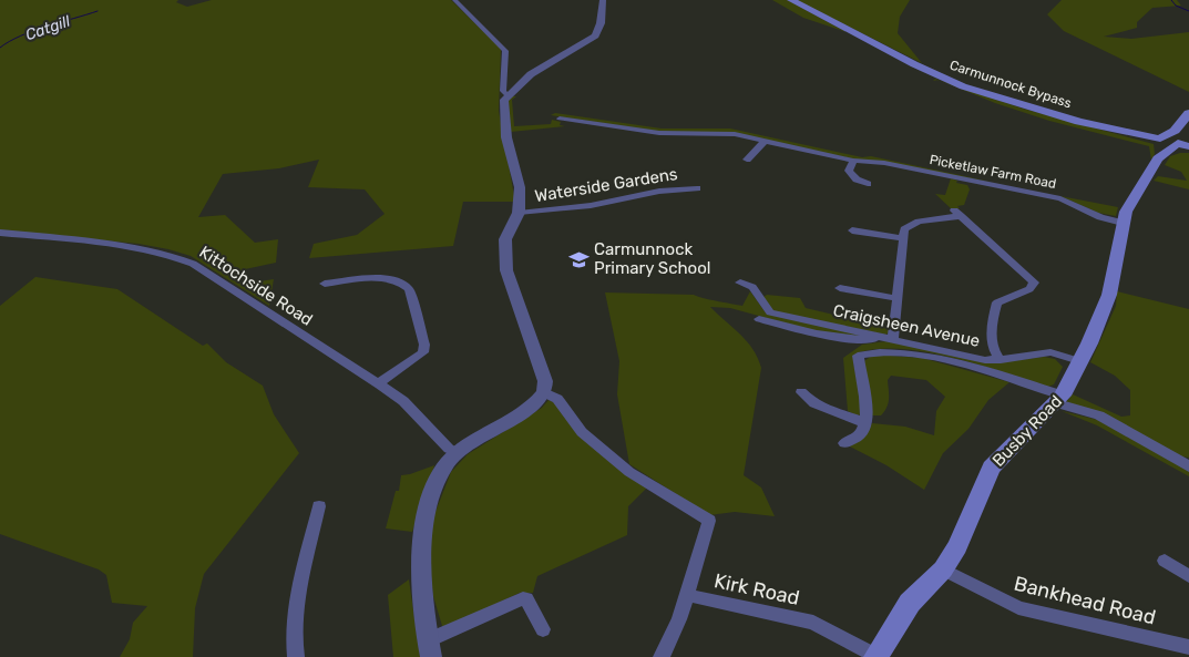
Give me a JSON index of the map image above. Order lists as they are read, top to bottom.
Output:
{
  "streets": {
    "main road": ["Carmunnock Bypass", "Busby Road"],
    "street": [
      "Picketlaw Farm Road",
      "Waterside Gardens",
      "Kittochside Road",
      "Craigsheen Avenue",
      "Kirk Road",
      "Bankhead Road"
    ]
  },
  "crossings": [
    ["Carmunnock Bypass", "Busby Road"],
    ["Picketlaw Farm Road", "Busby Road"],
    ["Craigsheen Avenue", "Busby Road"],
    ["Busby Road", "Kirk Road"],
    ["Busby Road", "Bankhead Road"]
  ],
  "water": ["Catgill"],
  "places": {
    "school or university": ["Carmunnock Primary School"]
  }
}
